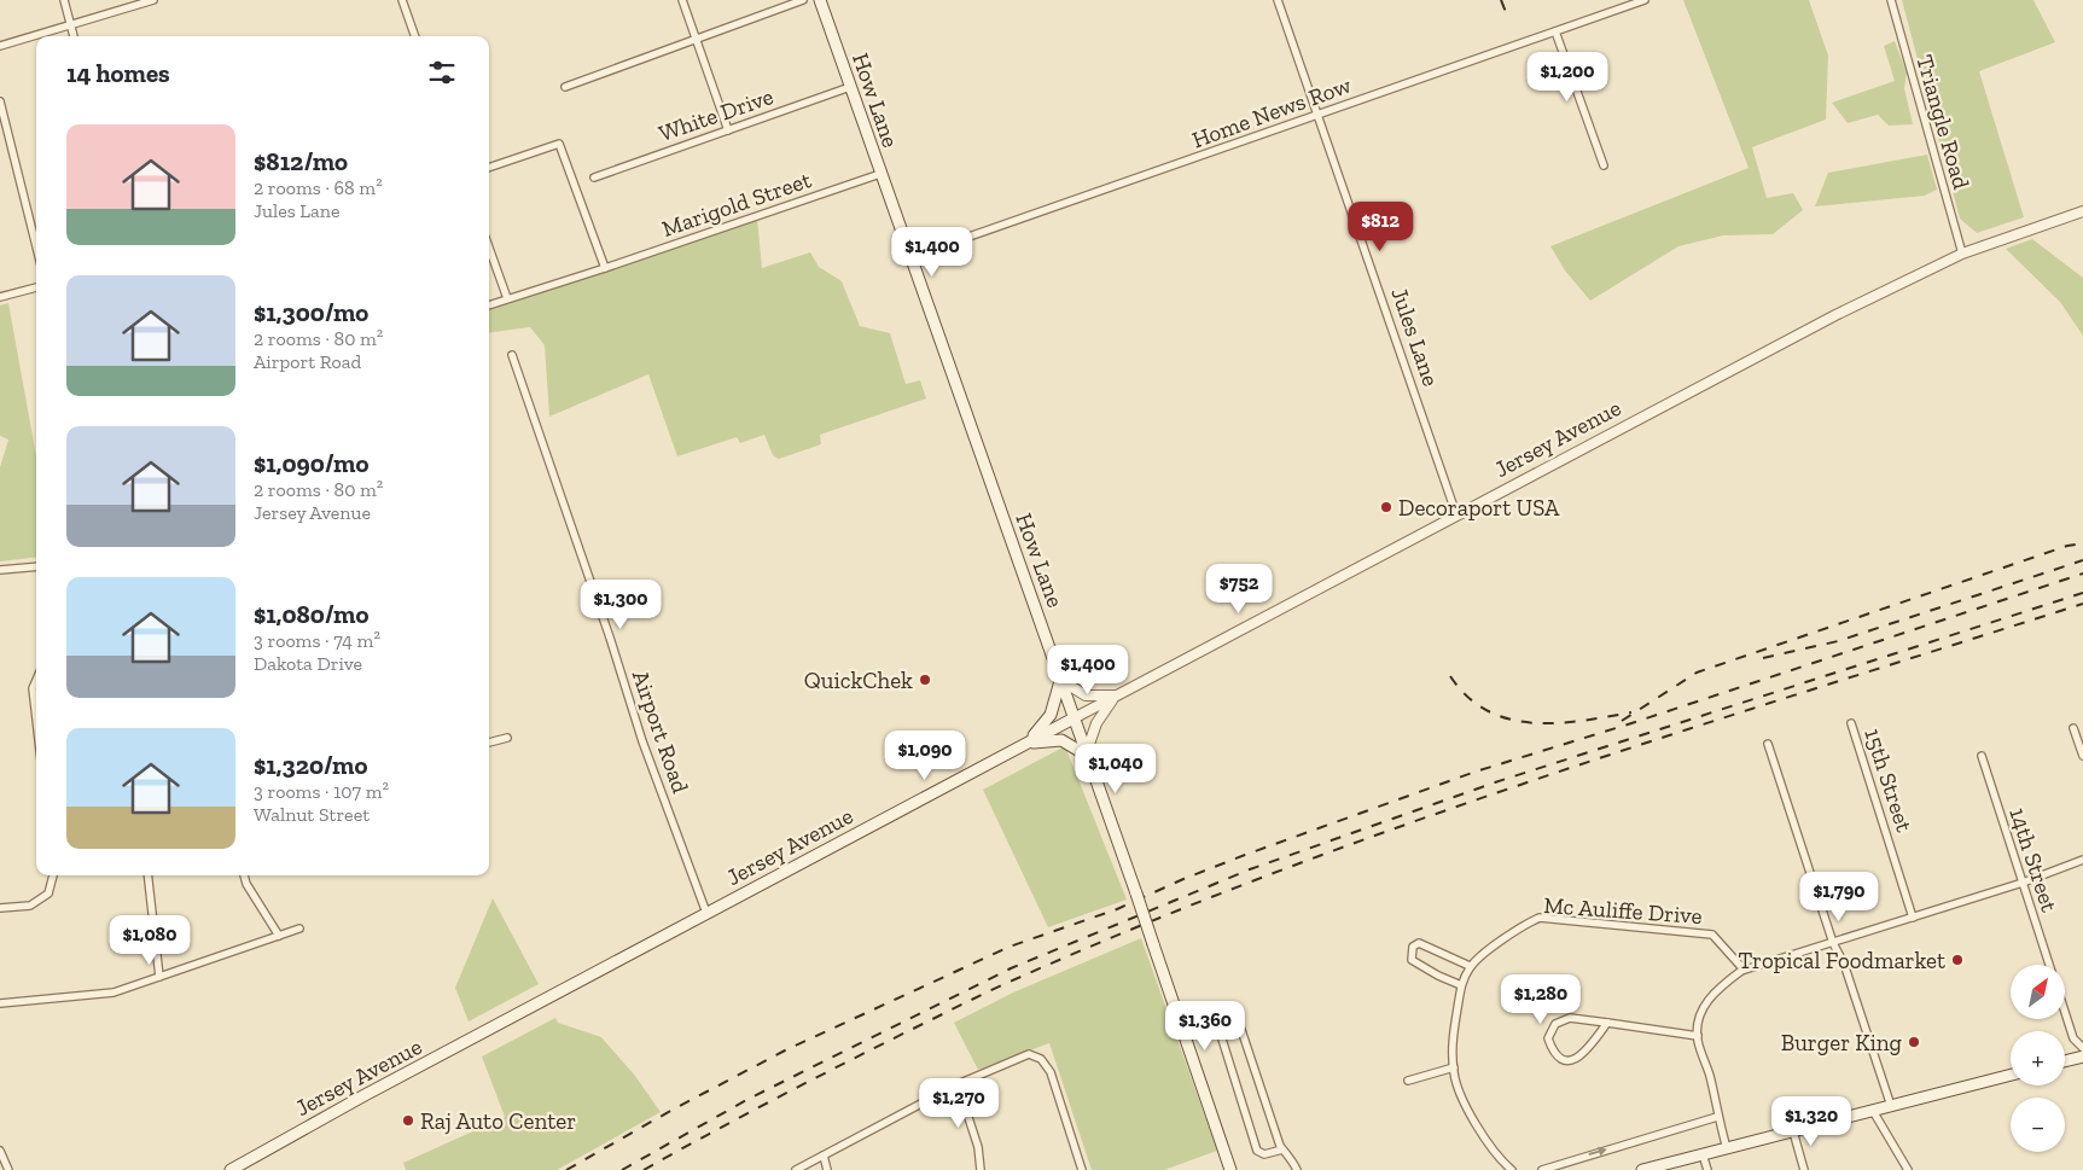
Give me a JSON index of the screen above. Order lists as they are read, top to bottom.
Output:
{
  "streets": {
    "main road": ["How Lane", "Jersey Avenue"],
    "street": [
      "Home News Row",
      "White Drive",
      "Triangle Road",
      "Marigold Street",
      "Jules Lane",
      "Airport Road",
      "15th Street",
      "14th Street",
      "Mc Auliffe Drive"
    ]
  },
  "crossings": [
    ["How Lane", "Home News Row"],
    ["How Lane", "White Drive"],
    ["How Lane", "Marigold Street"],
    ["How Lane", "Jersey Avenue"],
    ["Home News Row", "Jules Lane"],
    ["Triangle Road", "Jersey Avenue"],
    ["Jules Lane", "Jersey Avenue"],
    ["Jersey Avenue", "Airport Road"]
  ],
  "places": [
    "Decoraport USA",
    "QuickChek",
    "Tropical Foodmarket",
    "Burger King",
    "Raj Auto Center"
  ],
  "north": "top right",
  "page": {
    "heading": "14 homes",
    "price": [
      "$1,200",
      "$812",
      "$1,400",
      "$752",
      "$1,300",
      "$1,400",
      "$1,090",
      "$1,040",
      "$1,790",
      "$1,080",
      "$1,280",
      "$1,360",
      "$1,270",
      "$1,320"
    ],
    "list": [
      {
        "name": "$812/mo",
        "note": "2 rooms · 68 m² · Jules Lane"
      },
      {
        "name": "$1,300/mo",
        "note": "2 rooms · 80 m² · Airport Road"
      },
      {
        "name": "$1,090/mo",
        "note": "2 rooms · 80 m² · Jersey Avenue"
      },
      {
        "name": "$1,080/mo",
        "note": "3 rooms · 74 m² · Dakota Drive"
      },
      {
        "name": "$1,320/mo",
        "note": "3 rooms · 107 m² · Walnut Street"
      }
    ],
    "map_buttons": ["+", "−"]
  }
}
